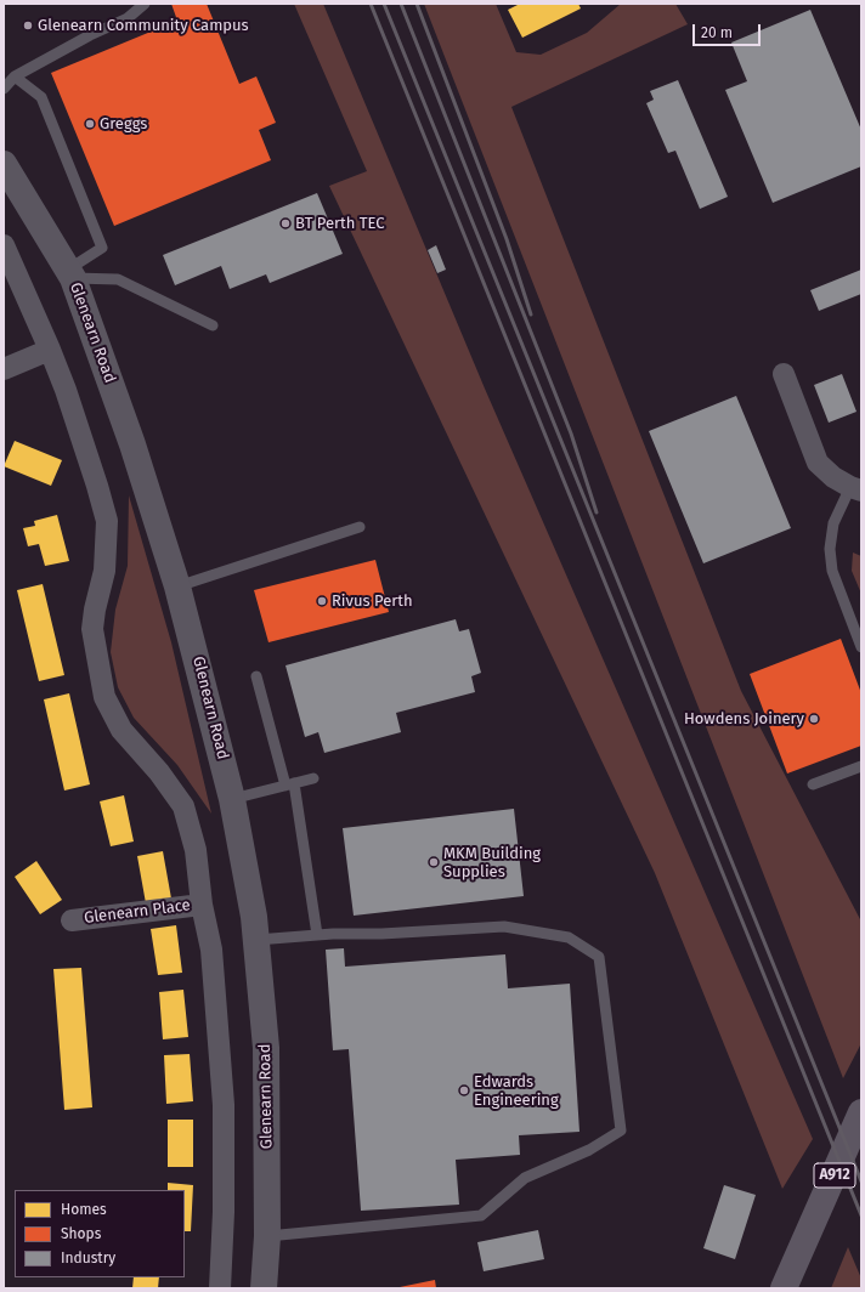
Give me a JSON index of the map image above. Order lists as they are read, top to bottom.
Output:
{
  "streets": {
    "main road": ["A912"],
    "street": ["Glenearn Road", "Glenearn Place"]
  },
  "places": [
    "Glenearn Community Campus",
    "Greggs",
    "BT Perth TEC",
    "Rivus Perth",
    "Howdens Joinery",
    "MKM Building Supplies",
    "Edwards Engineering"
  ],
  "legend": ["Homes", "Shops", "Industry"],
  "scale_bar": "20 m"
}
